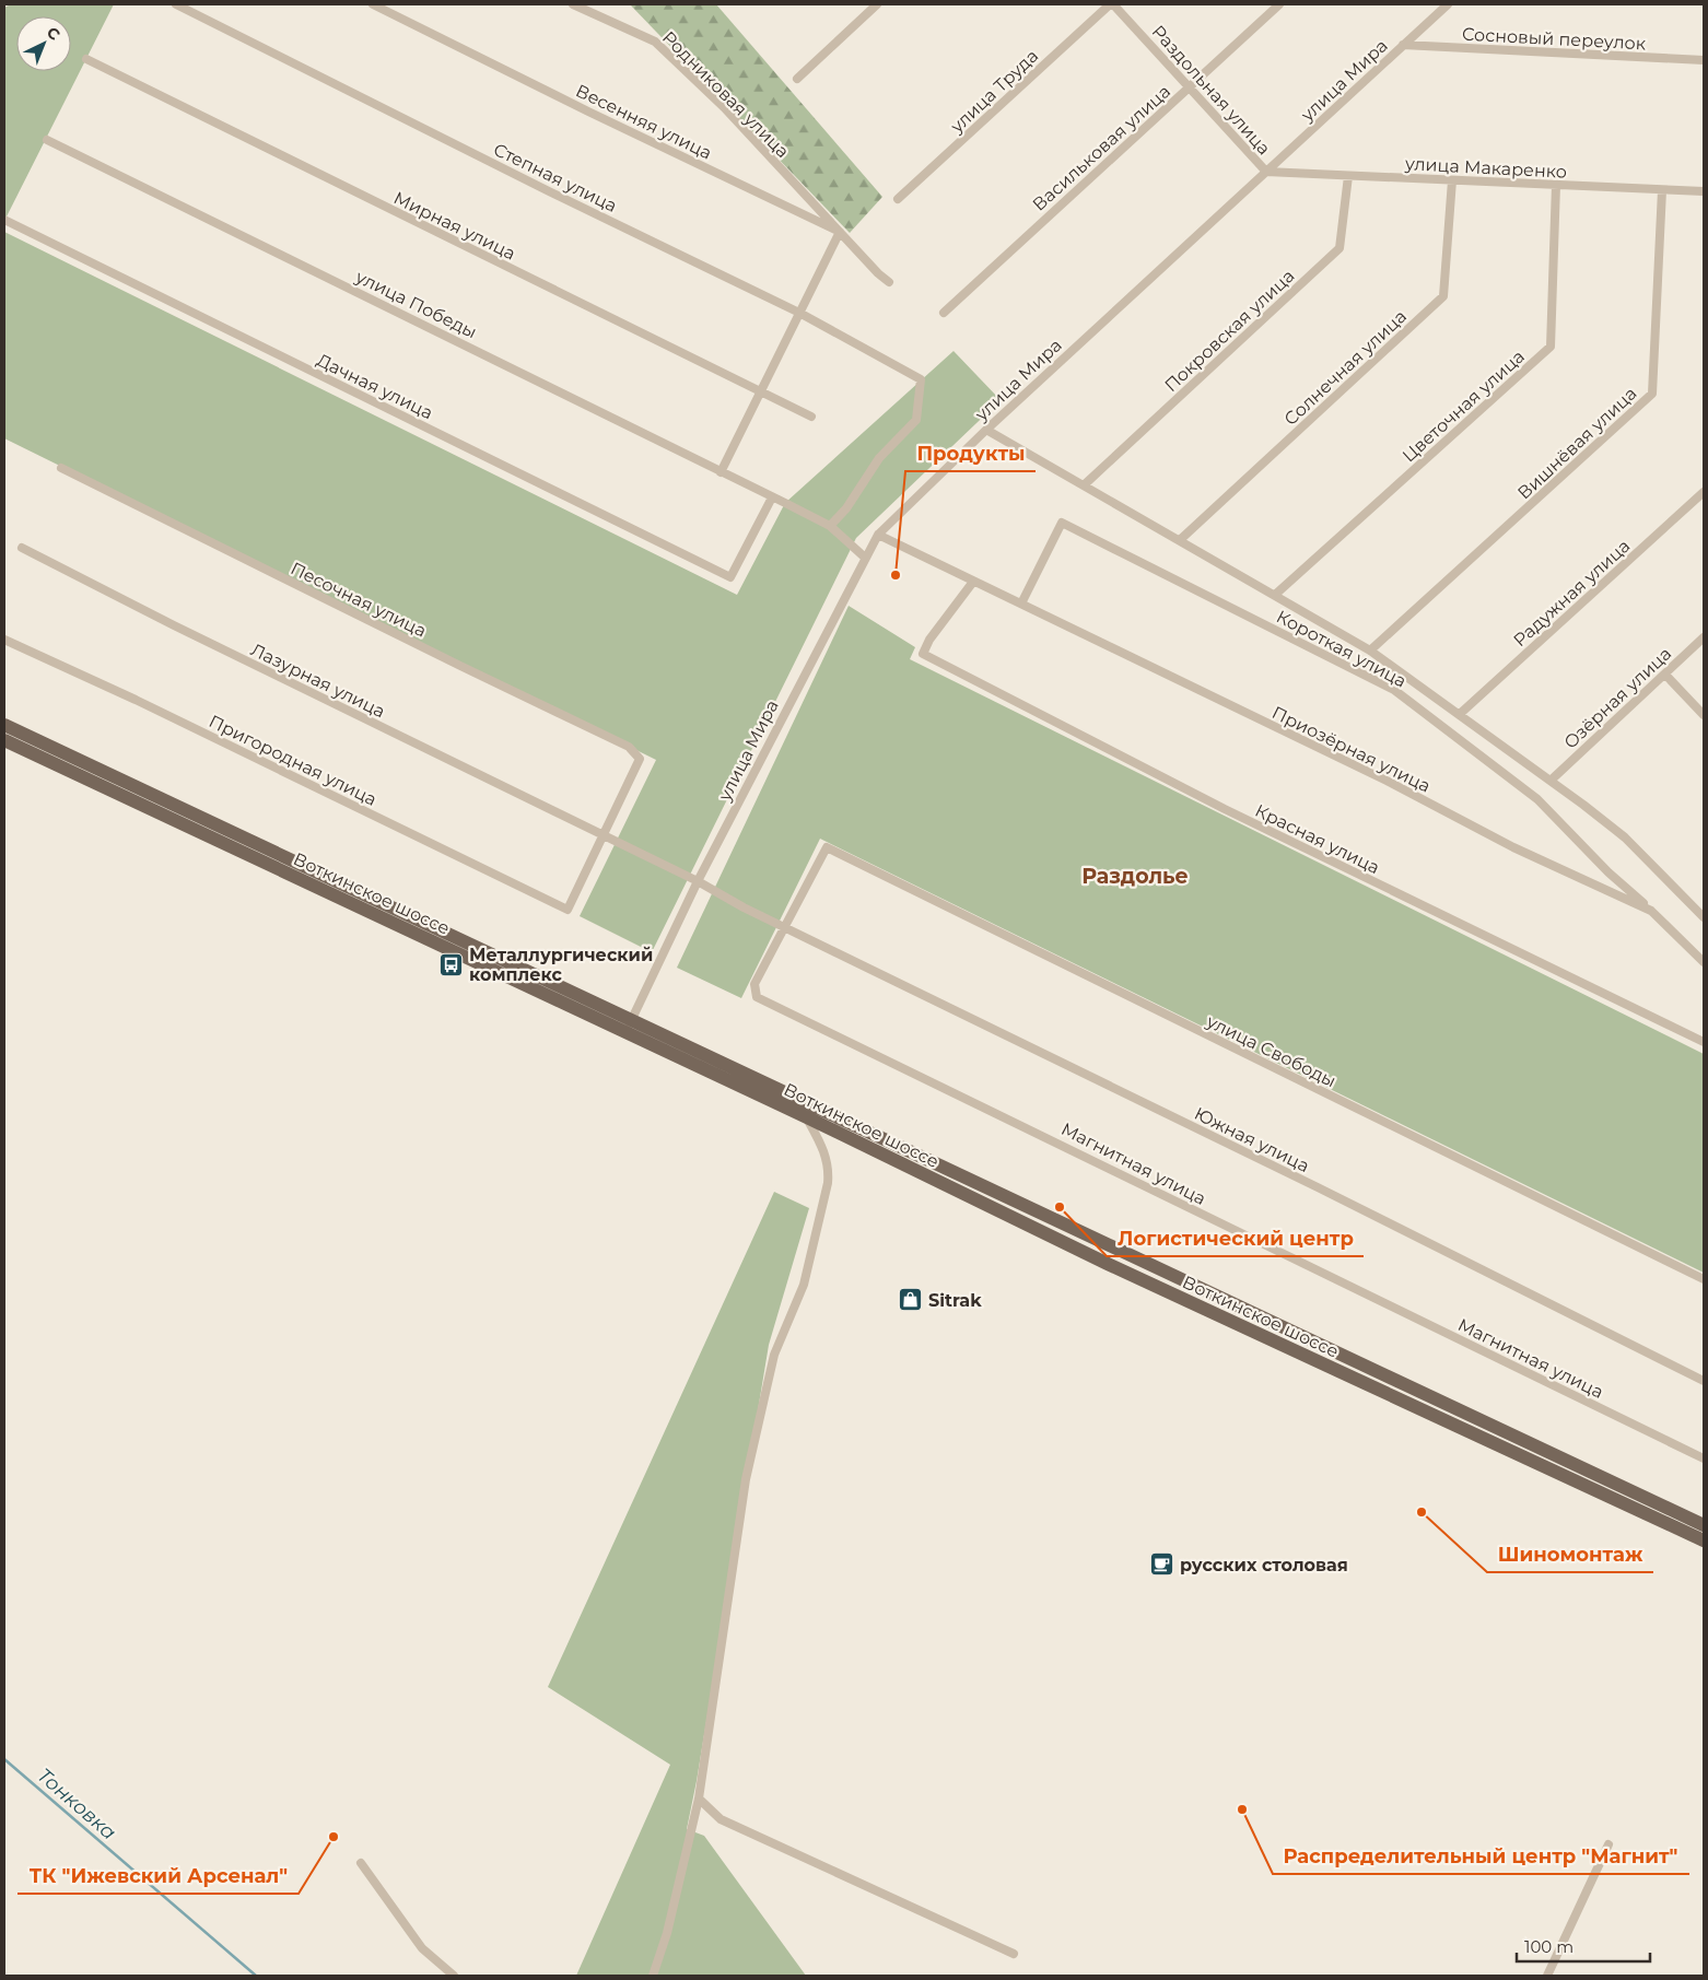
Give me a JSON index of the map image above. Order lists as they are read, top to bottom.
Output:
{
  "streets": {
    "main road": ["Воткинское шоссе"],
    "street": [
      "Сосновый переулок",
      "улица Мира",
      "Раздольная улица",
      "улица Труда",
      "Родниковая улица",
      "Весенняя улица",
      "Васильковая улица",
      "улица Макаренко",
      "Степная улица",
      "Мирная улица",
      "улица Победы",
      "Покровская улица",
      "Солнечная улица",
      "Дачная улица",
      "Цветочная улица",
      "Вишнёвая улица",
      "Радужная улица",
      "Песочная улица",
      "Короткая улица",
      "Лазурная улица",
      "Озёрная улица",
      "Приозёрная улица",
      "Пригородная улица",
      "Красная улица",
      "улица Свободы",
      "Южная улица",
      "Магнитная улица"
    ]
  },
  "crossings": [
    ["Сосновый переулок", "улица Мира"],
    ["улица Мира", "Раздольная улица"],
    ["улица Мира", "улица Макаренко"],
    ["улица Мира", "улица Победы"],
    ["улица Мира", "Лазурная улица"],
    ["улица Мира", "Приозёрная улица"],
    ["улица Мира", "Воткинское шоссе"],
    ["улица Мира", "Южная улица"],
    ["Раздольная улица", "улица Труда"],
    ["Раздольная улица", "Васильковая улица"],
    ["Раздольная улица", "улица Макаренко"],
    ["Родниковая улица", "Весенняя улица"],
    ["улица Макаренко", "Покровская улица"],
    ["улица Макаренко", "Солнечная улица"],
    ["улица Макаренко", "Цветочная улица"],
    ["улица Макаренко", "Вишнёвая улица"],
    ["Степная улица", "улица Победы"],
    ["улица Победы", "Дачная улица"],
    ["Песочная улица", "Лазурная улица"],
    ["Песочная улица", "Пригородная улица"],
    ["Короткая улица", "Приозёрная улица"],
    ["Лазурная улица", "Пригородная улица"],
    ["Лазурная улица", "Южная улица"],
    ["Приозёрная улица", "Красная улица"],
    ["улица Свободы", "Южная улица"],
    ["улица Свободы", "Магнитная улица"],
    ["Южная улица", "Магнитная улица"]
  ],
  "districts": ["Раздолье"],
  "water": ["Тонковка"],
  "places": {
    "other": [
      "Продукты",
      "Логистический центр",
      "Шиномонтаж",
      "Распределительный центр \"Магнит\"",
      "ТК \"Ижевский Арсенал\""
    ],
    "bus stop": ["Металлургический комплекс"],
    "shop": ["Sitrak"],
    "cafe": ["русских столовая"]
  },
  "scale_bar": "100 m",
  "north": "top right"
}
